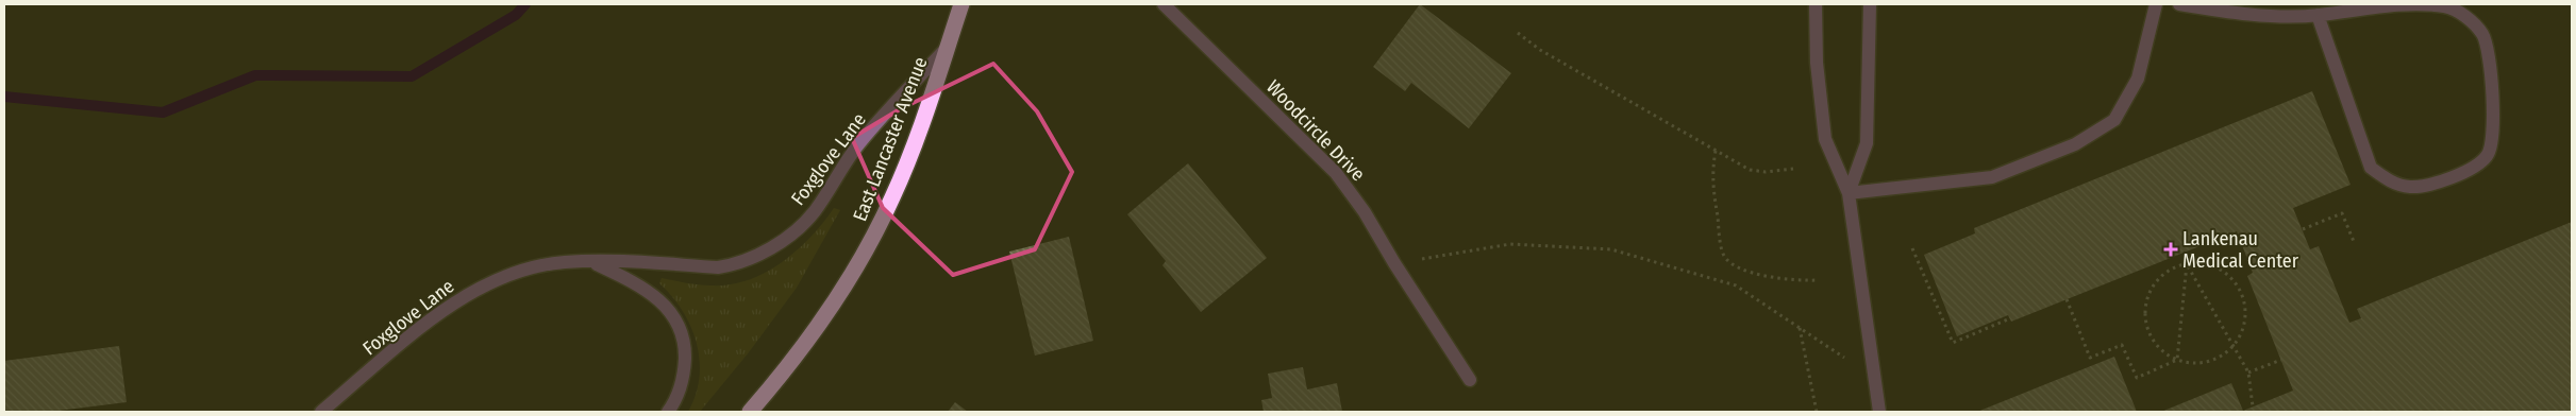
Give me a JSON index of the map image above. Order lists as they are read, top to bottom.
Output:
{
  "streets": {
    "highway": ["East Lancaster Avenue"],
    "street": ["Woodcircle Drive", "Foxglove Lane"]
  },
  "crossings": [
    ["East Lancaster Avenue", "Foxglove Lane"]
  ],
  "places": {
    "health": ["Lankenau Medical Center"]
  }
}
